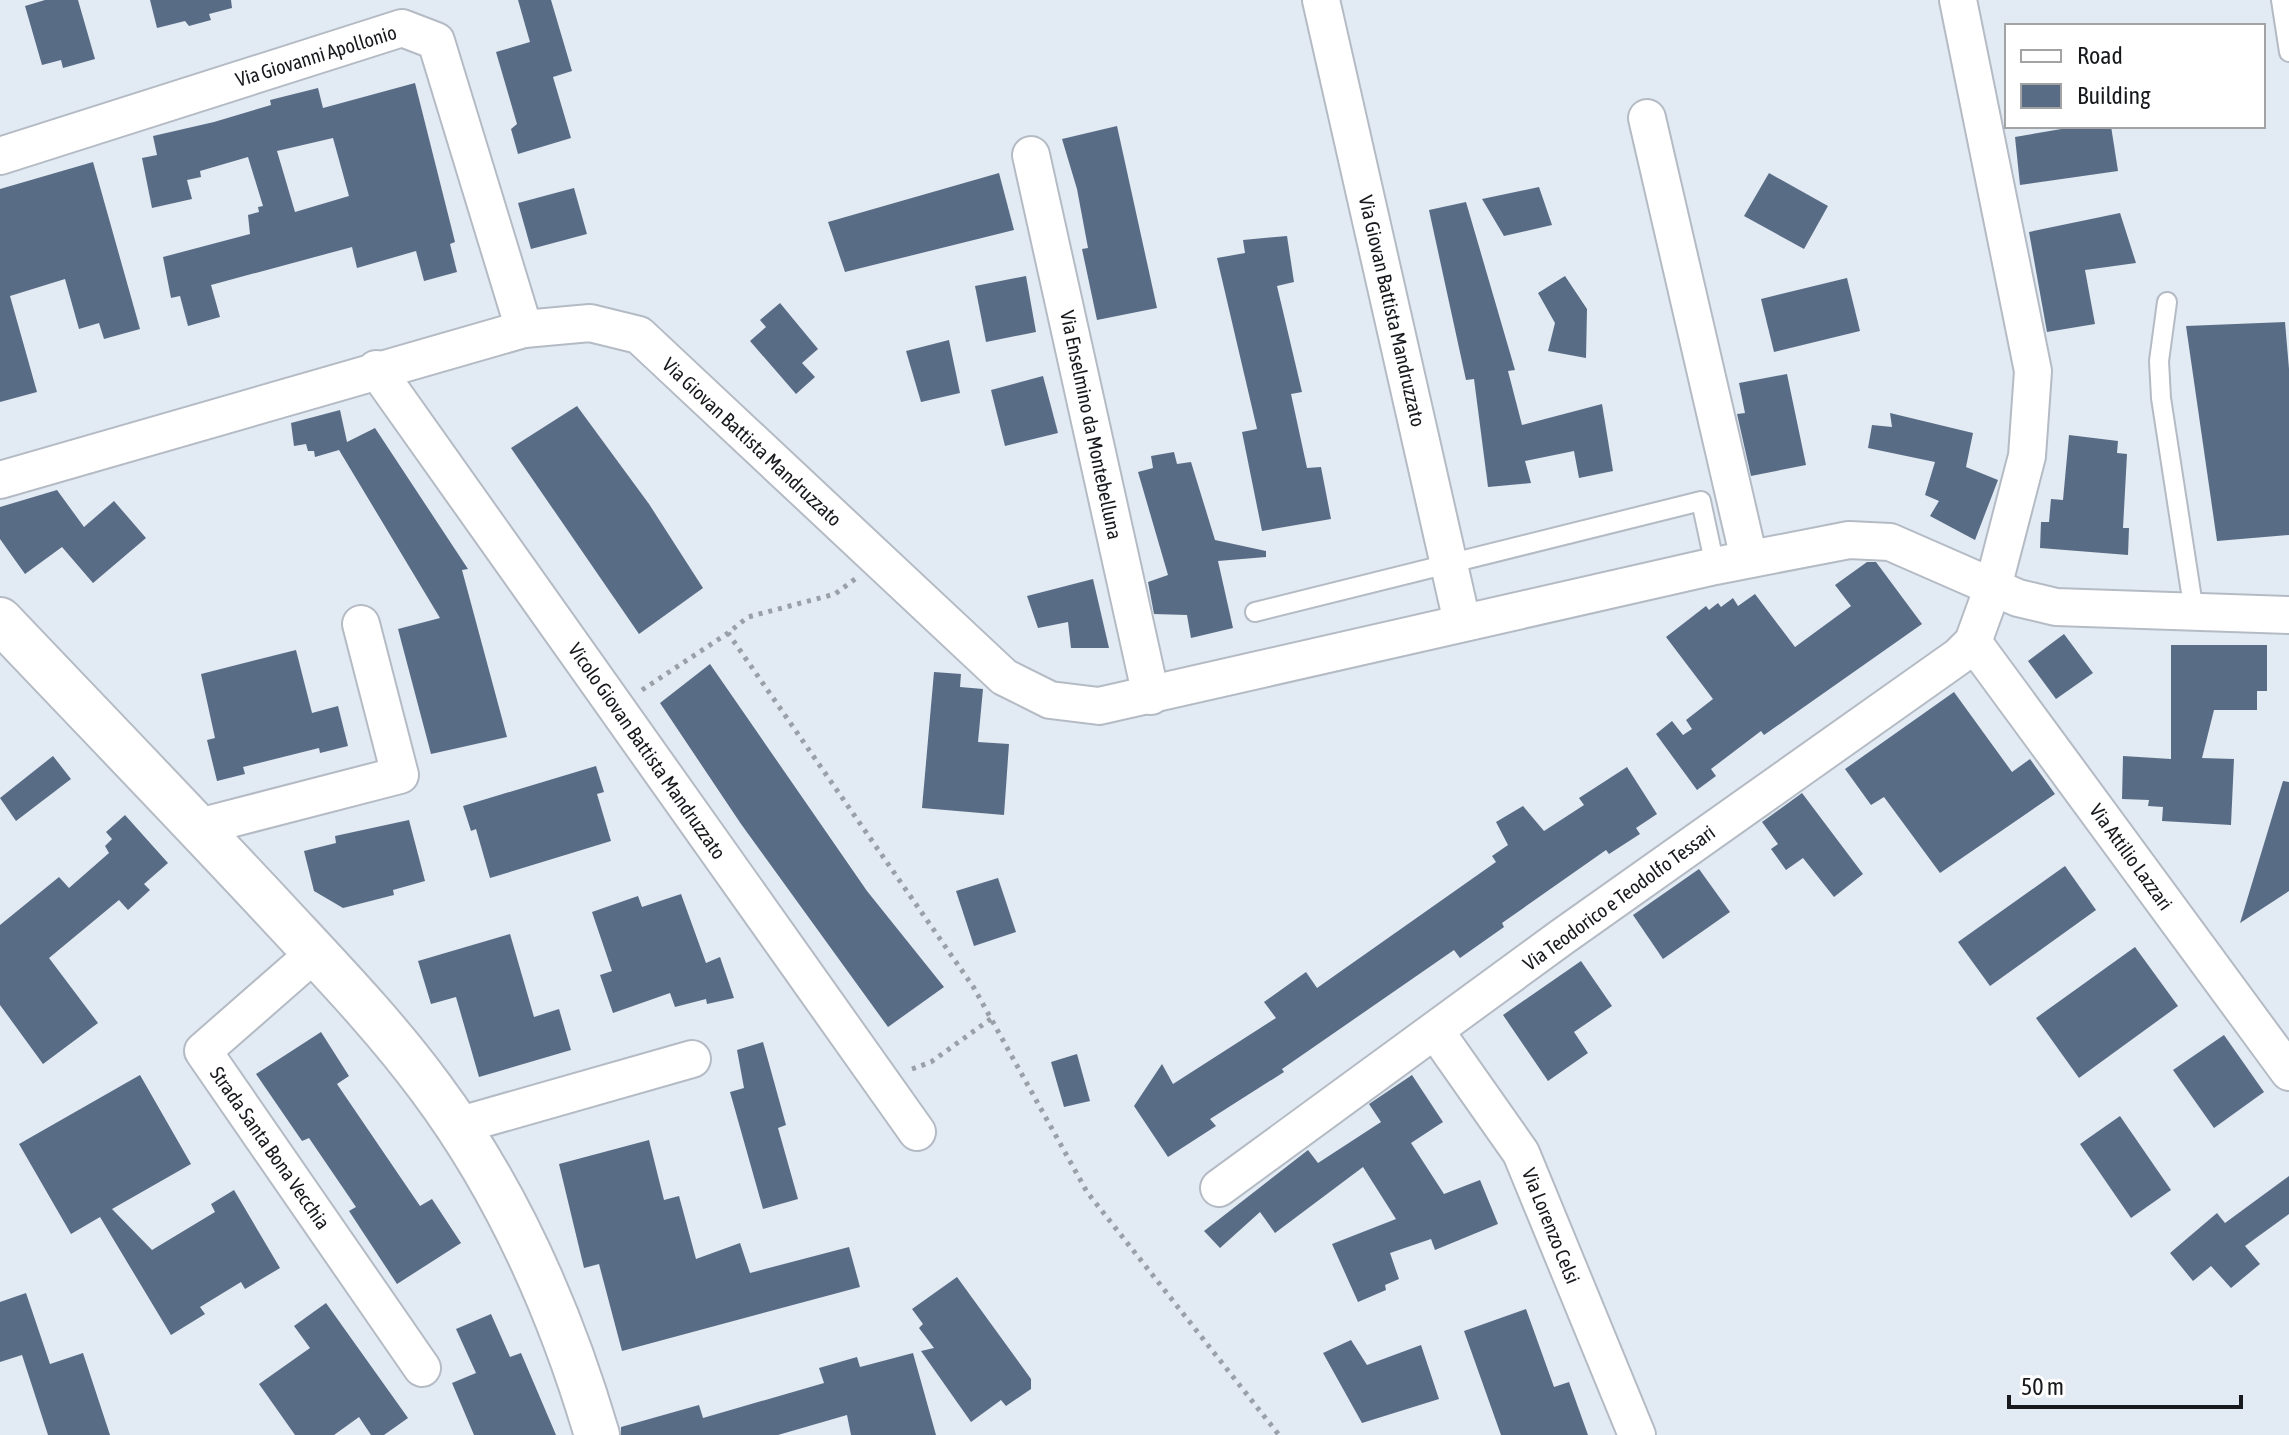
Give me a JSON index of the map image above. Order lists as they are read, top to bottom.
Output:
{
  "streets": {
    "street": [
      "Via Giovanni Apollonio",
      "Via Giovan Battista Mandruzzato",
      "Via Enselmino da Montebelluna",
      "Vicolo Giovan Battista Mandruzzato",
      "Via Attilio Lazzari",
      "Via Teodorico e Teodolfo Tessari",
      "Strada Santa Bona Vecchia",
      "Via Lorenzo Celsi"
    ]
  },
  "crossings": [
    ["Via Giovanni Apollonio", "Via Giovan Battista Mandruzzato"],
    ["Via Giovan Battista Mandruzzato", "Via Enselmino da Montebelluna"],
    ["Via Giovan Battista Mandruzzato", "Vicolo Giovan Battista Mandruzzato"],
    ["Via Giovan Battista Mandruzzato", "Via Teodorico e Teodolfo Tessari"],
    ["Via Attilio Lazzari", "Via Teodorico e Teodolfo Tessari"],
    ["Via Teodorico e Teodolfo Tessari", "Via Lorenzo Celsi"]
  ],
  "legend": ["Road", "Building"],
  "scale_bar": "50 m"
}
